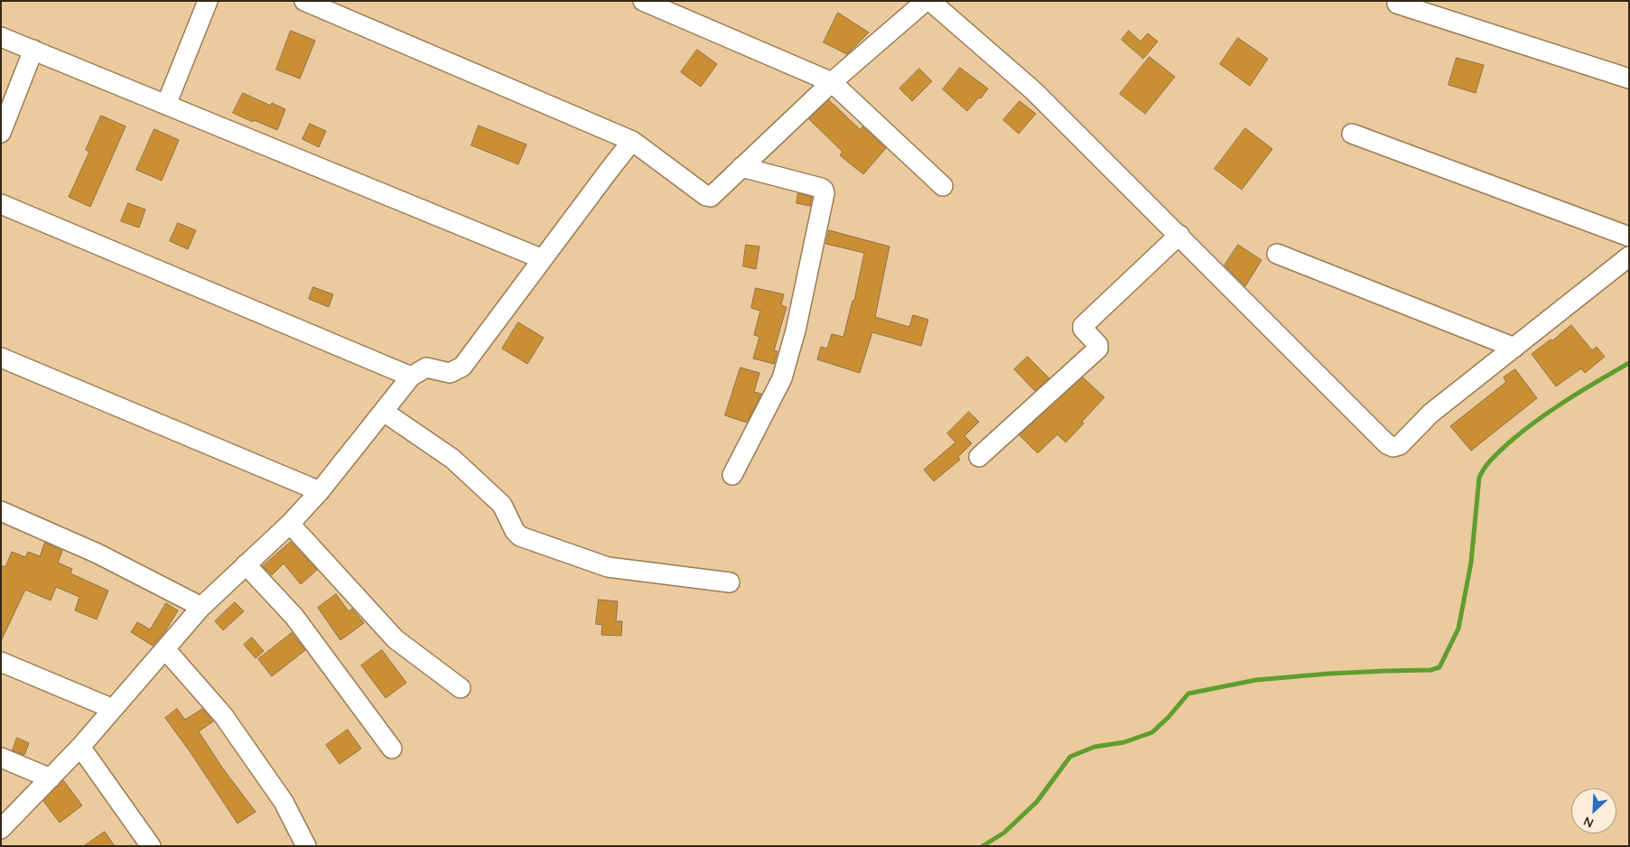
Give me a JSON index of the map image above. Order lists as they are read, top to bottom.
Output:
{
  "north": "bottom left"
}
